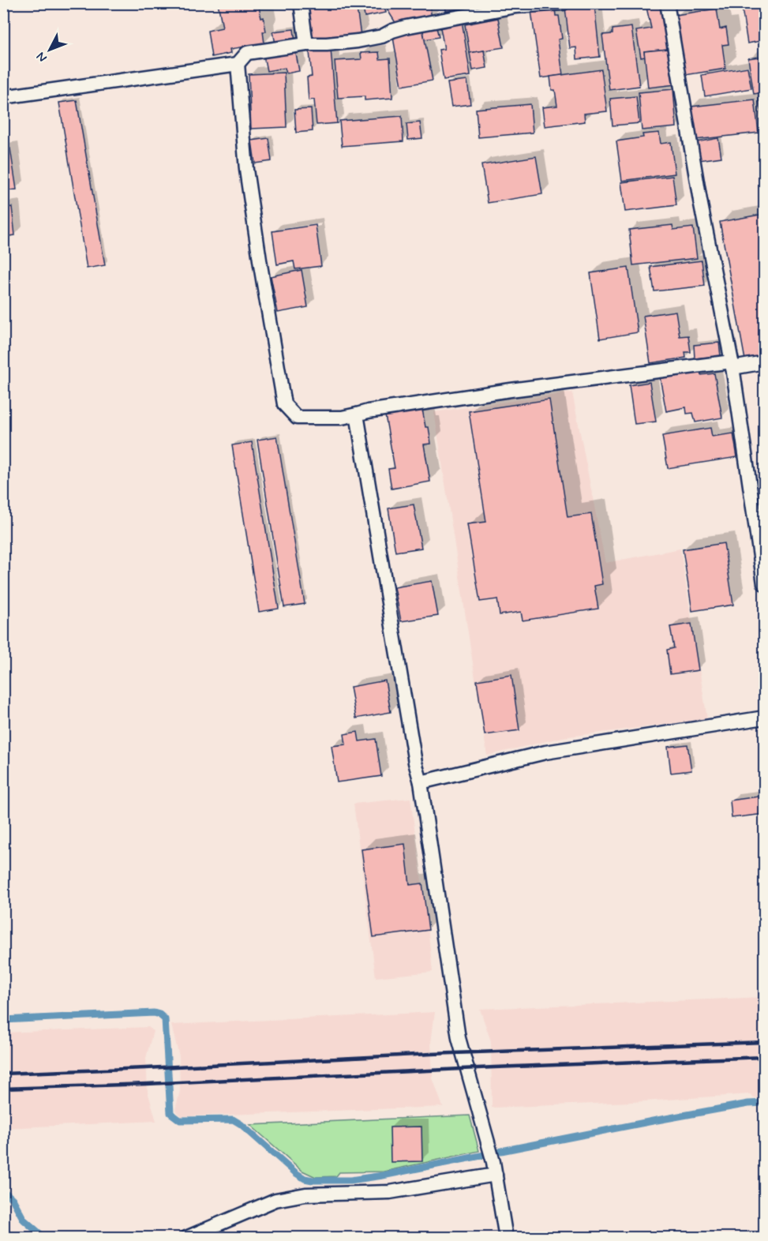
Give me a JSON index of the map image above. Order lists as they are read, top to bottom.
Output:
{
  "north": "bottom left"
}
